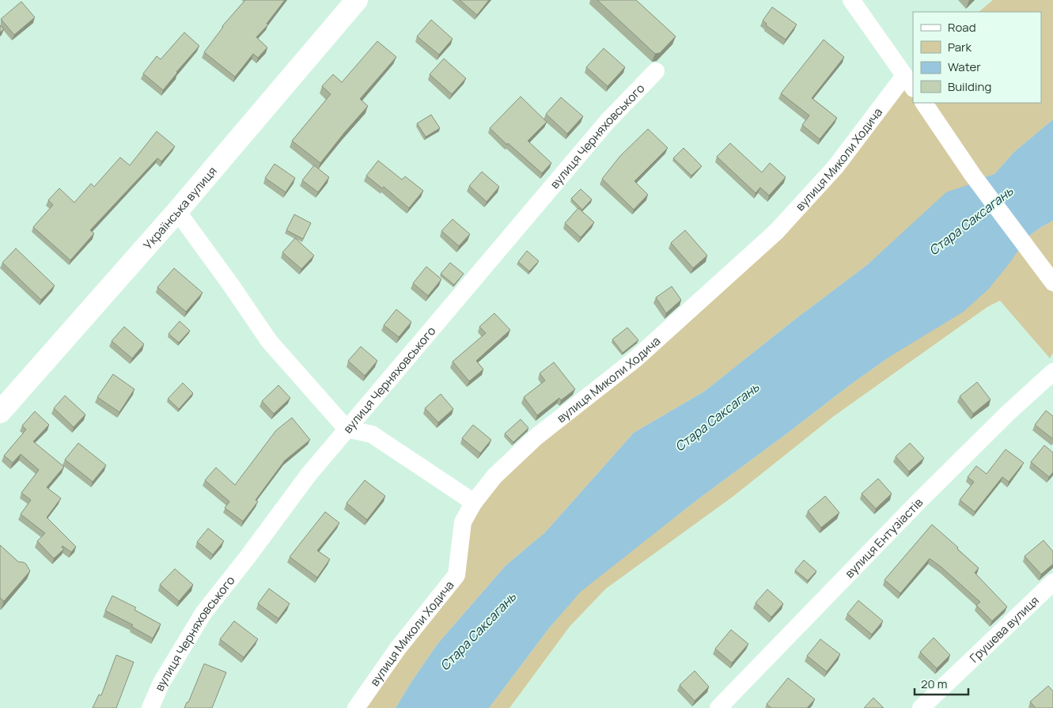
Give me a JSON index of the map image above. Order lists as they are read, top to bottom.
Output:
{
  "streets": {
    "street": [
      "вулиця Черняховського",
      "вулиця Миколи Ходича",
      "Українська вулиця",
      "вулиця Ентузіастів",
      "Грушева вулиця"
    ]
  },
  "water": ["Стара Саксагань"],
  "legend": [
    "Road",
    "Park",
    "Water",
    "Building"
  ],
  "scale_bar": "20 m"
}
